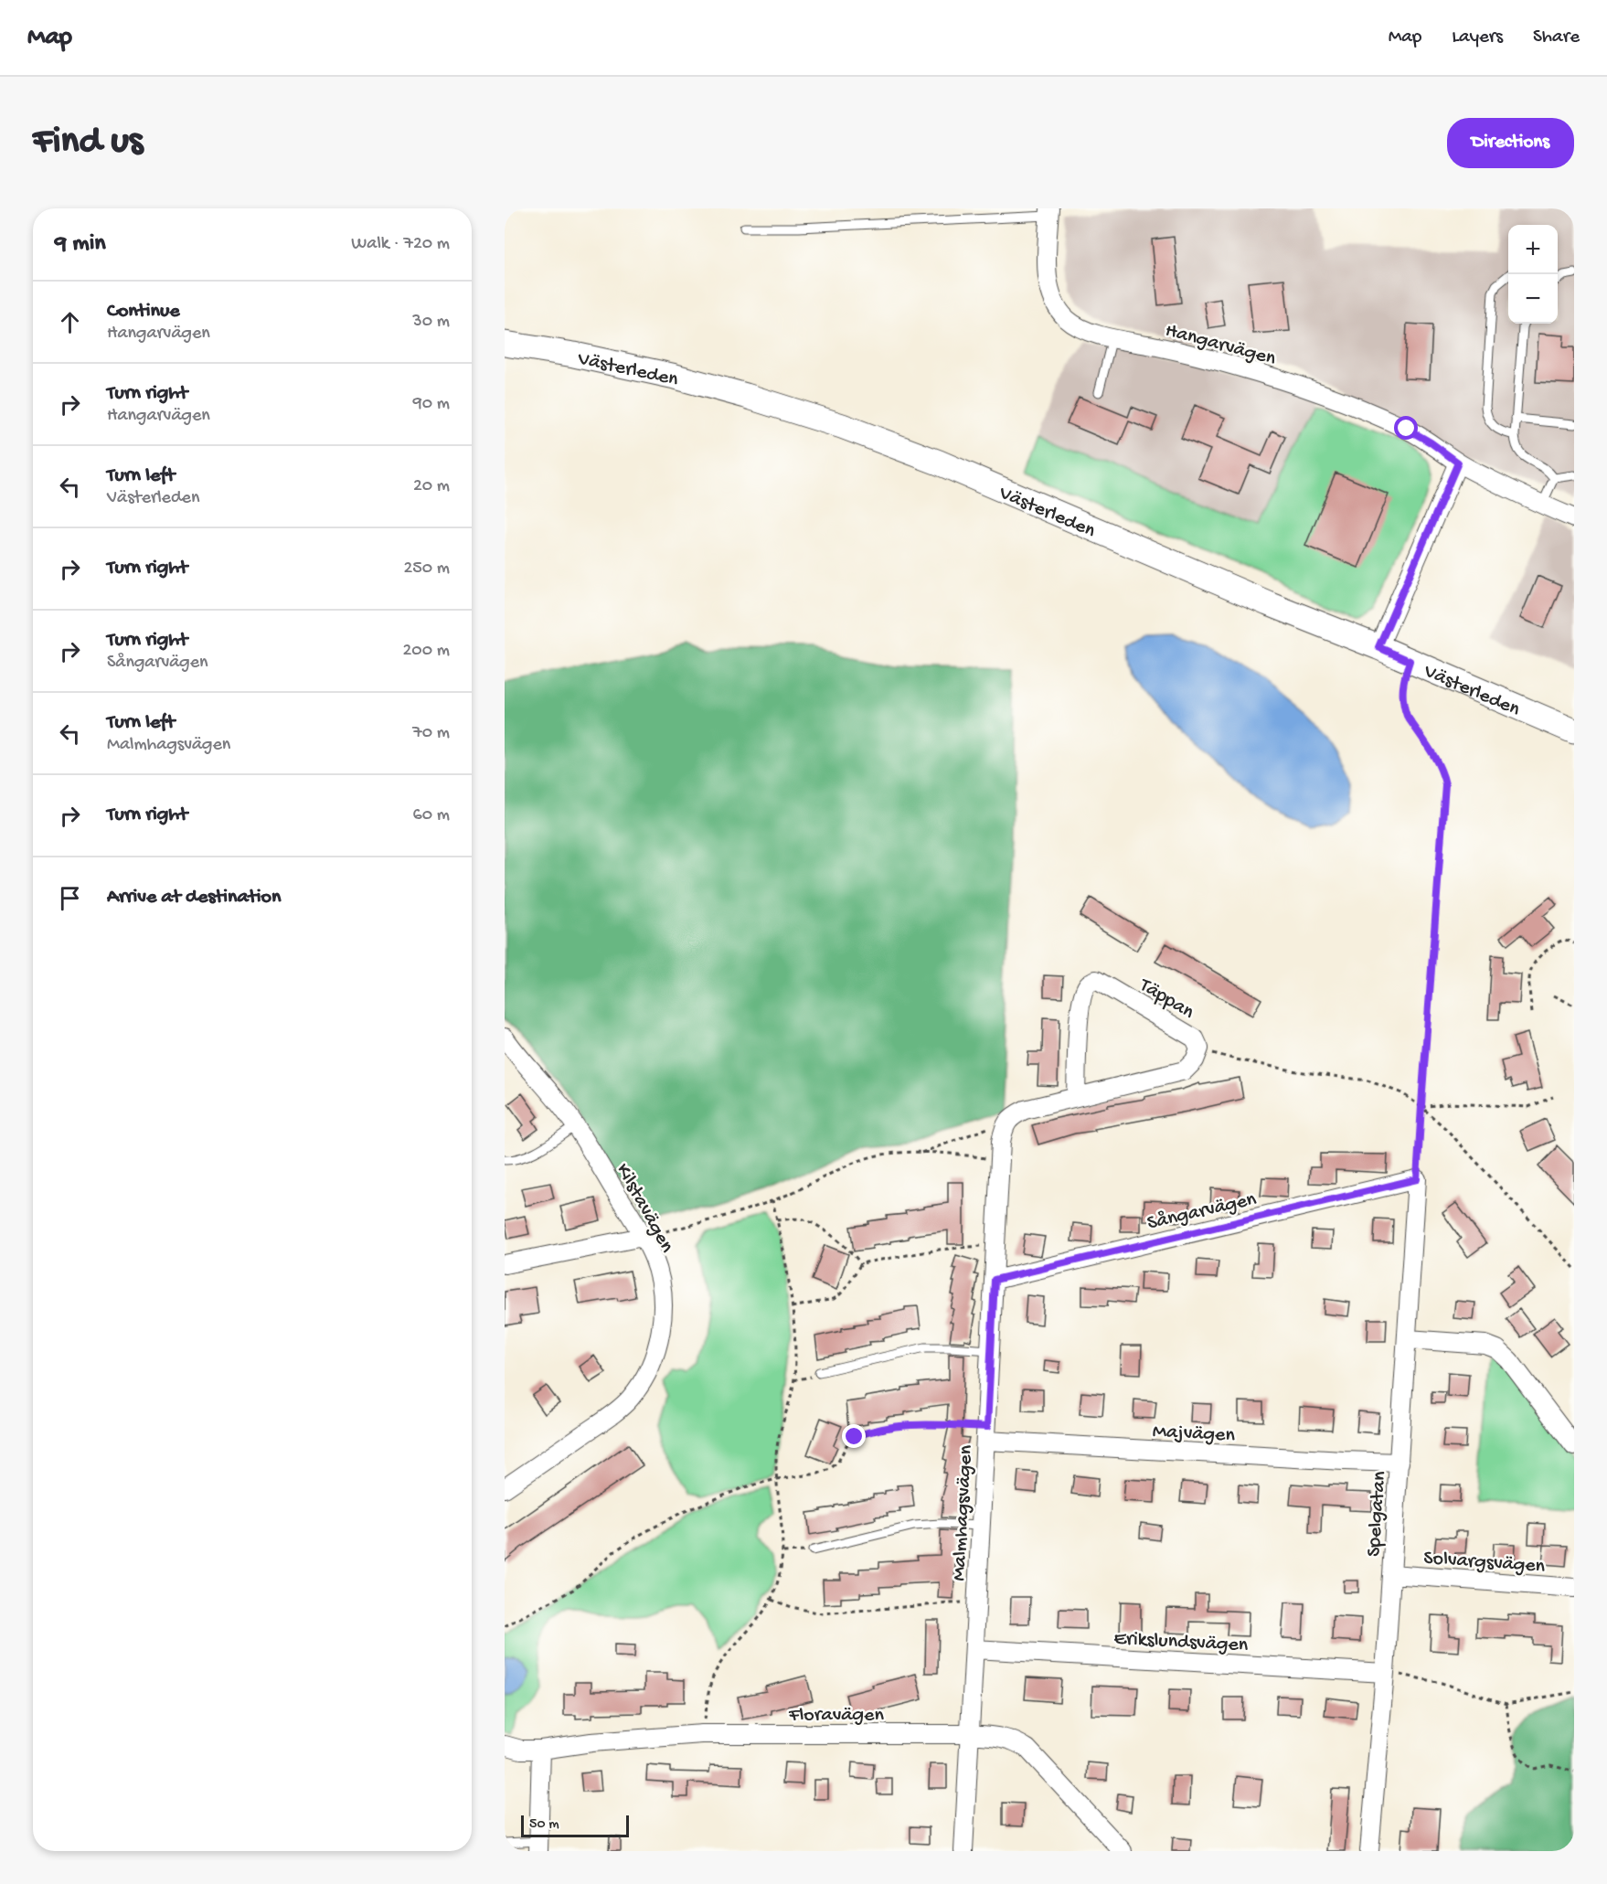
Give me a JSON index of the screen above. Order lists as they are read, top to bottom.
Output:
{
  "streets": {
    "street": [
      "Hangarvägen",
      "Västerleden",
      "Täppan",
      "Kilstavägen",
      "Sångarvägen",
      "Majvägen",
      "Malmhagsvägen",
      "Spelgatan",
      "Solvargsvägen",
      "Erikslundsvägen",
      "Floravägen"
    ]
  },
  "crossings": [
    ["Sångarvägen", "Malmhagsvägen"],
    ["Sångarvägen", "Spelgatan"],
    ["Majvägen", "Malmhagsvägen"],
    ["Majvägen", "Spelgatan"],
    ["Malmhagsvägen", "Erikslundsvägen"],
    ["Malmhagsvägen", "Floravägen"],
    ["Spelgatan", "Solvargsvägen"],
    ["Spelgatan", "Erikslundsvägen"]
  ],
  "scale_bar": "50 m",
  "page": {
    "header": "Map",
    "nav": ["Map", "Layers", "Share"],
    "buttons": "Directions",
    "title": "Find us",
    "heading": ["9 min", "Walk · 720 m"],
    "map_buttons": ["+", "−"],
    "list": [
      ["Continue", "Hangarvägen", "30 m"],
      ["Turn right", "Hangarvägen", "90 m"],
      ["Turn left", "Västerleden", "20 m"],
      ["Turn right", "250 m"],
      ["Turn right", "Sångarvägen", "200 m"],
      ["Turn left", "Malmhagsvägen", "70 m"],
      ["Turn right", "60 m"],
      "Arrive at destination"
    ],
    "scale": "50 m"
  }
}
